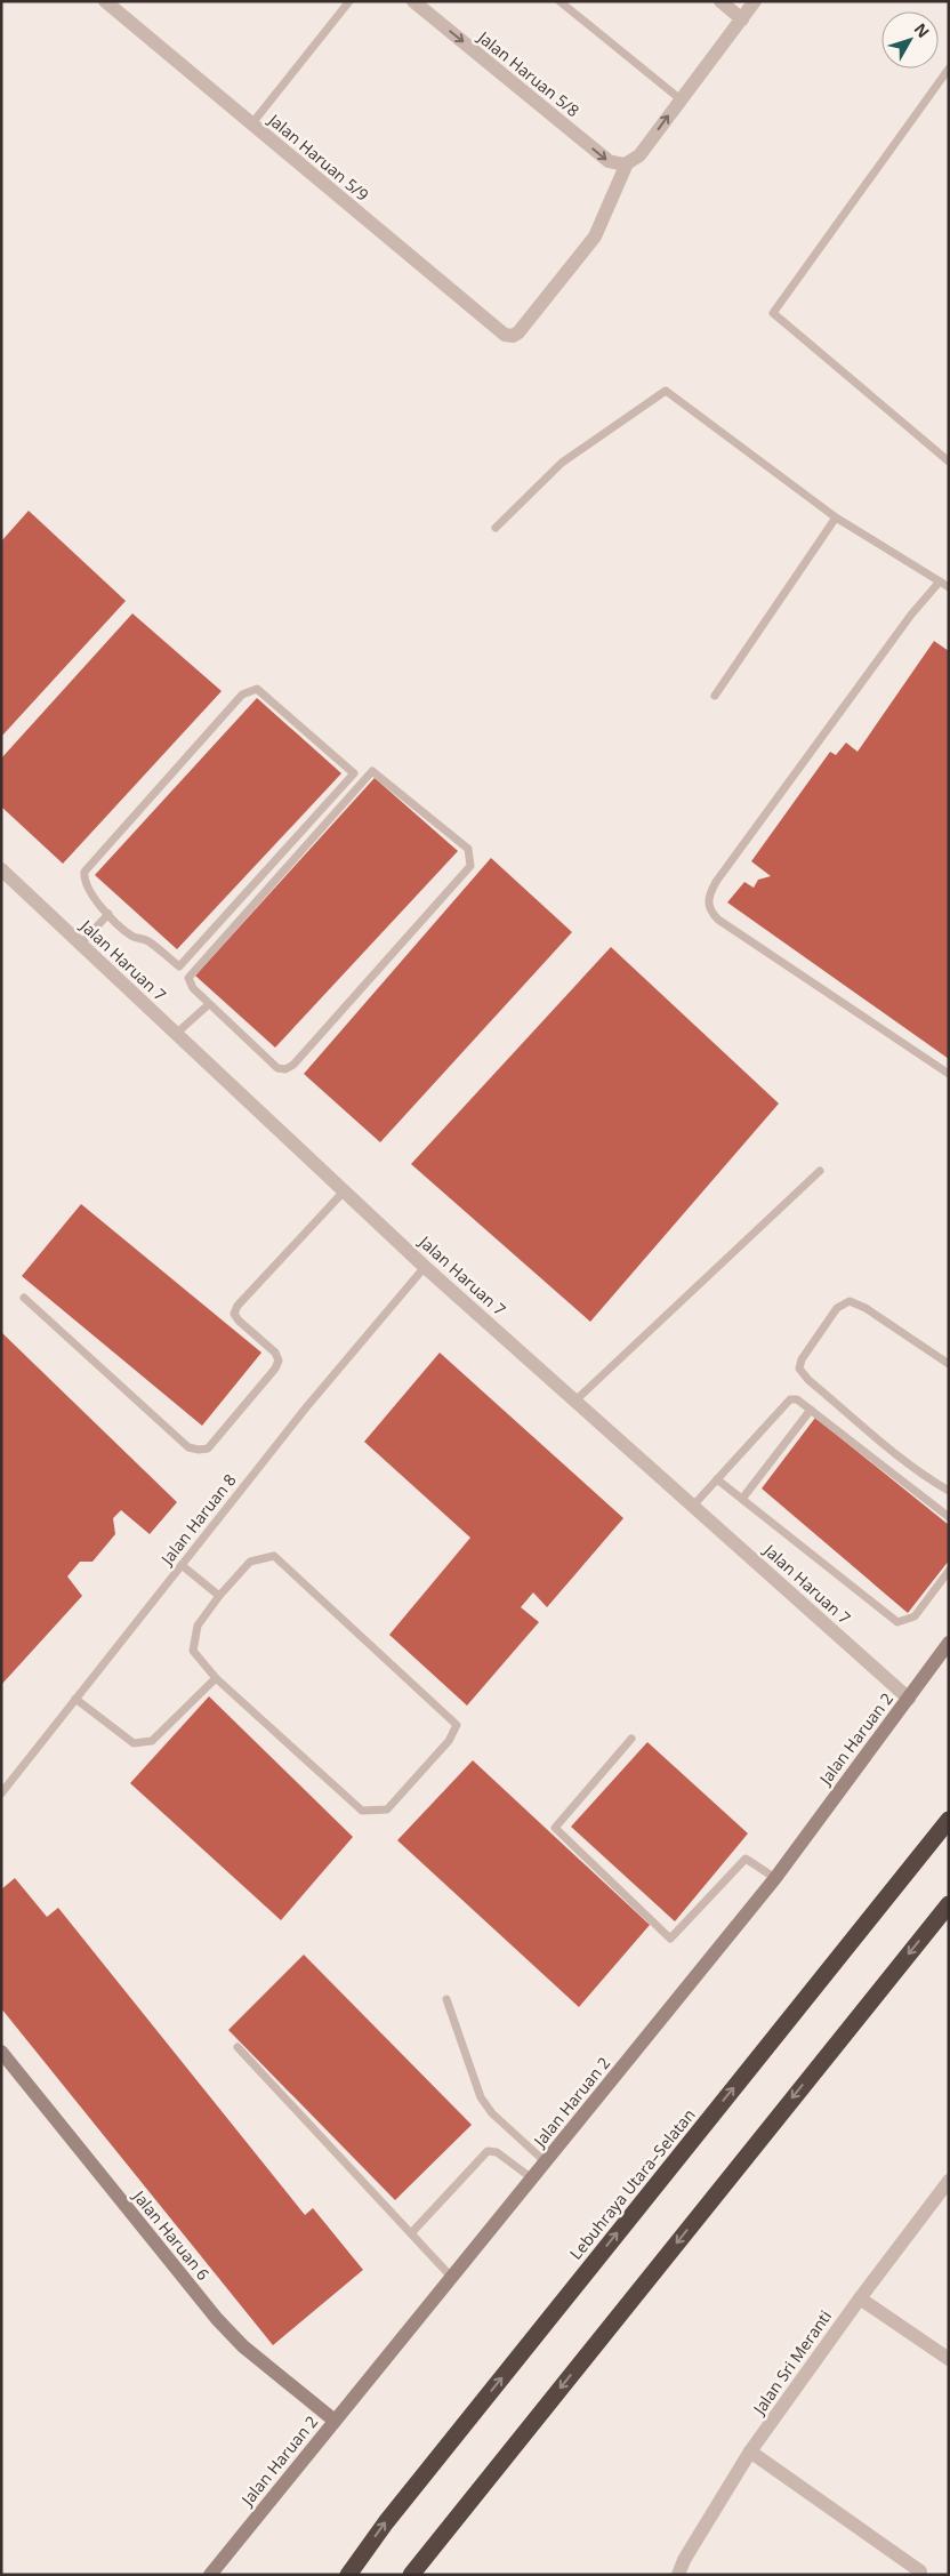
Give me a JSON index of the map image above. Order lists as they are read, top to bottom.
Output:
{
  "streets": {
    "highway": ["Lebuhraya Utara–Selatan"],
    "main road": ["Jalan Haruan 2", "Jalan Haruan 6"],
    "street": [
      "Jalan Haruan 5/8",
      "Jalan Haruan 5/9",
      "Jalan Haruan 7",
      "Jalan Sri Meranti"
    ],
    "lane": ["Jalan Haruan 8"]
  },
  "crossings": [
    ["Jalan Haruan 5/8", "Jalan Haruan 5/9"],
    ["Jalan Haruan 7", "Jalan Haruan 8"],
    ["Jalan Haruan 7", "Jalan Haruan 2"],
    ["Jalan Haruan 2", "Jalan Haruan 6"]
  ],
  "one_way": ["Jalan Haruan 5/8"],
  "north": "top right"
}
